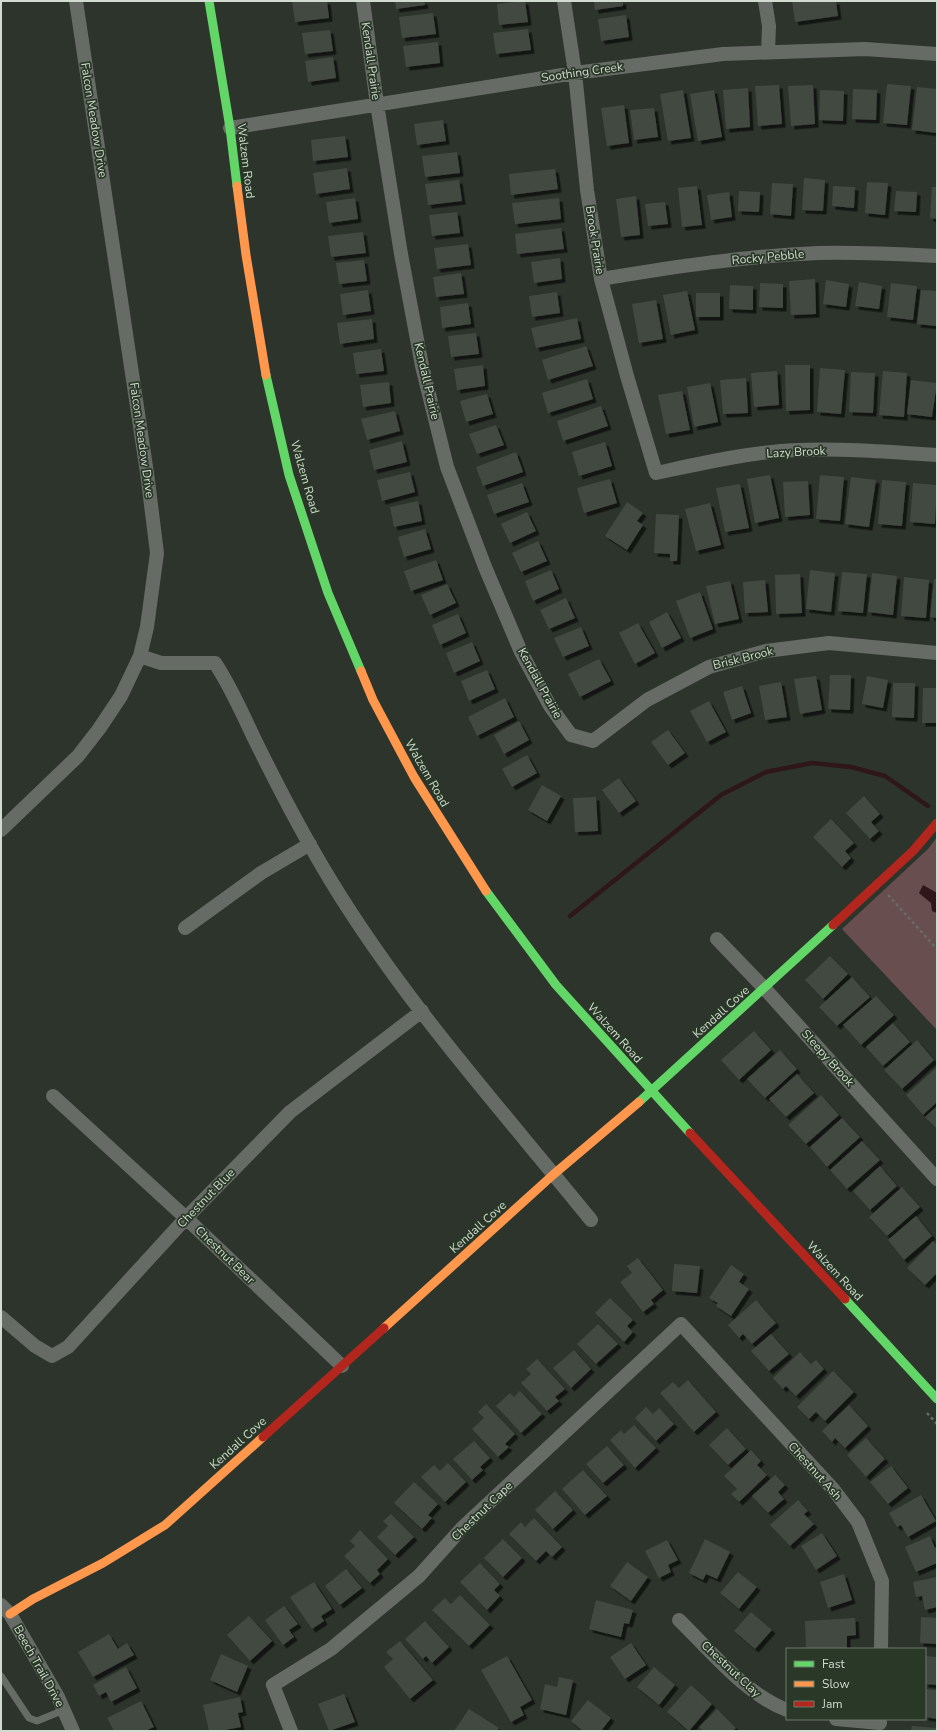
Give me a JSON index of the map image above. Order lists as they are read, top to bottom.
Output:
{
  "streets": {
    "street": [
      "Kendall Prairie",
      "Soothing Creek",
      "Falcon Meadow Drive",
      "Walzem Road",
      "Brook Prairie",
      "Rocky Pebble",
      "Lazy Brook",
      "Brisk Brook",
      "Kendall Cove",
      "Sleepy Brook",
      "Chestnut Blue",
      "Chestnut Bear",
      "Chestnut Ash",
      "Chestnut Cape",
      "Beech Trail Drive",
      "Chestnut Clay"
    ]
  },
  "crossings": [
    ["Kendall Prairie", "Soothing Creek"],
    ["Kendall Prairie", "Brisk Brook"],
    ["Soothing Creek", "Walzem Road"],
    ["Soothing Creek", "Brook Prairie"],
    ["Walzem Road", "Kendall Cove"],
    ["Brook Prairie", "Rocky Pebble"],
    ["Brook Prairie", "Lazy Brook"],
    ["Kendall Cove", "Sleepy Brook"],
    ["Kendall Cove", "Chestnut Bear"],
    ["Kendall Cove", "Beech Trail Drive"],
    ["Chestnut Blue", "Chestnut Bear"],
    ["Chestnut Ash", "Chestnut Cape"]
  ],
  "legend": ["Fast", "Slow", "Jam"]
}
